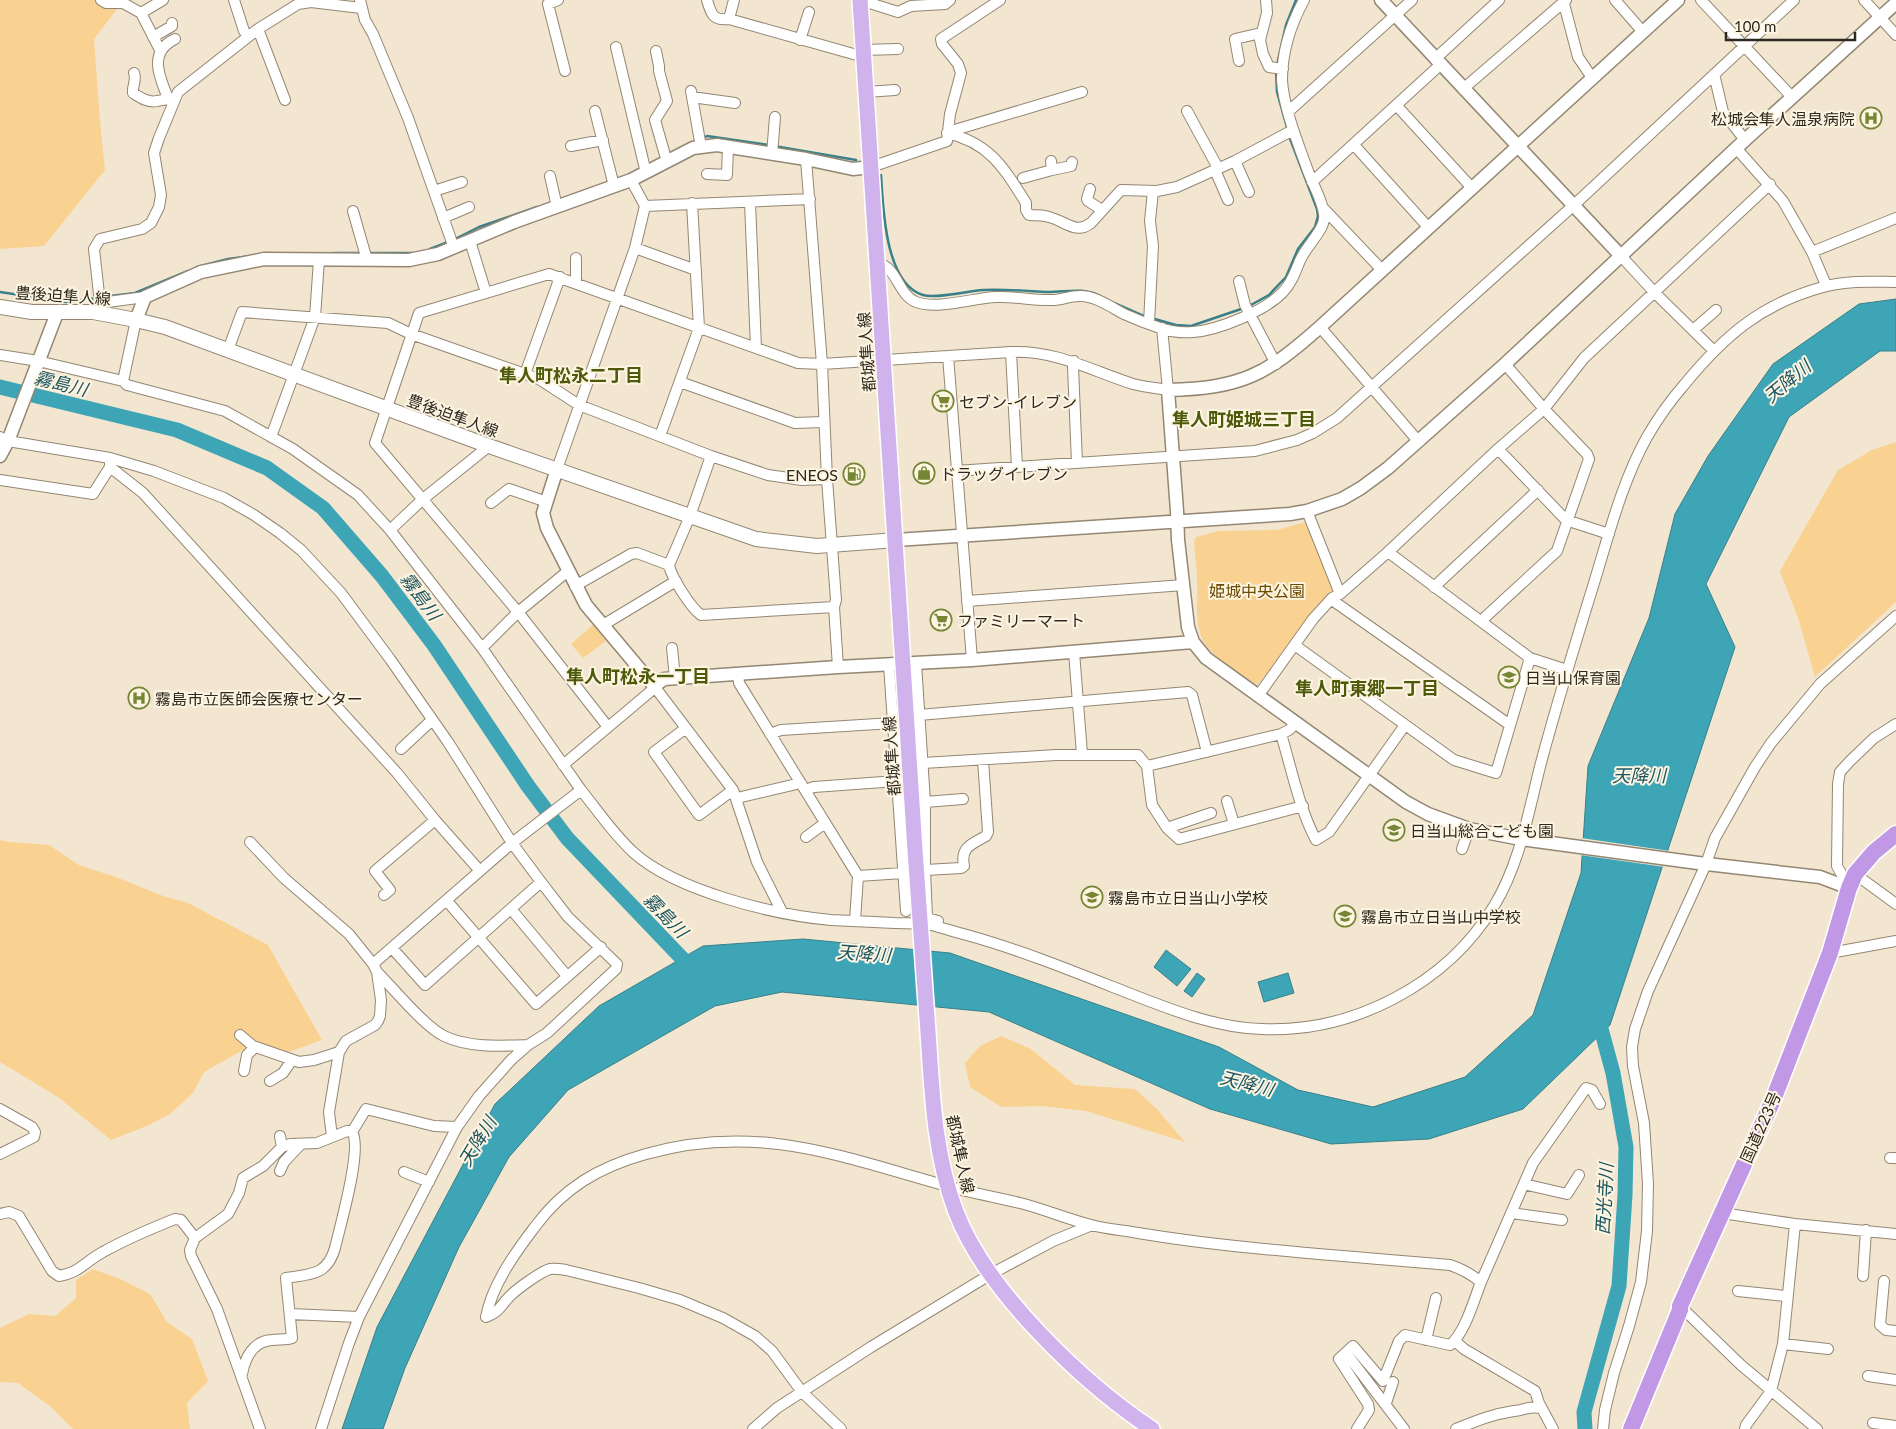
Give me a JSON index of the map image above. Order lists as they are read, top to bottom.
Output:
{
  "streets": {
    "highway": ["国道223号"],
    "main road": ["豊後迫隼人線", "都城隼人線"]
  },
  "crossings": [
    ["豊後迫隼人線", "都城隼人線"]
  ],
  "districts": [
    "隼人町松永二丁目",
    "隼人町姫城三丁目",
    "隼人町松永一丁目",
    "隼人町東郷一丁目"
  ],
  "water": ["天降川", "霧島川", "西光寺川"],
  "parks": ["姫城中央公園"],
  "places": {
    "hospital": ["松城会隼人温泉病院", "霧島市立医師会医療センター"],
    "supermarket": ["セブン-イレブン", "ファミリーマート"],
    "shop": ["ドラッグイレブン"],
    "fuel station": ["ENEOS"],
    "school or university": [
      "日当山保育園",
      "日当山総合こども園",
      "霧島市立日当山小学校",
      "霧島市立日当山中学校"
    ]
  },
  "scale_bar": "100 m"
}
